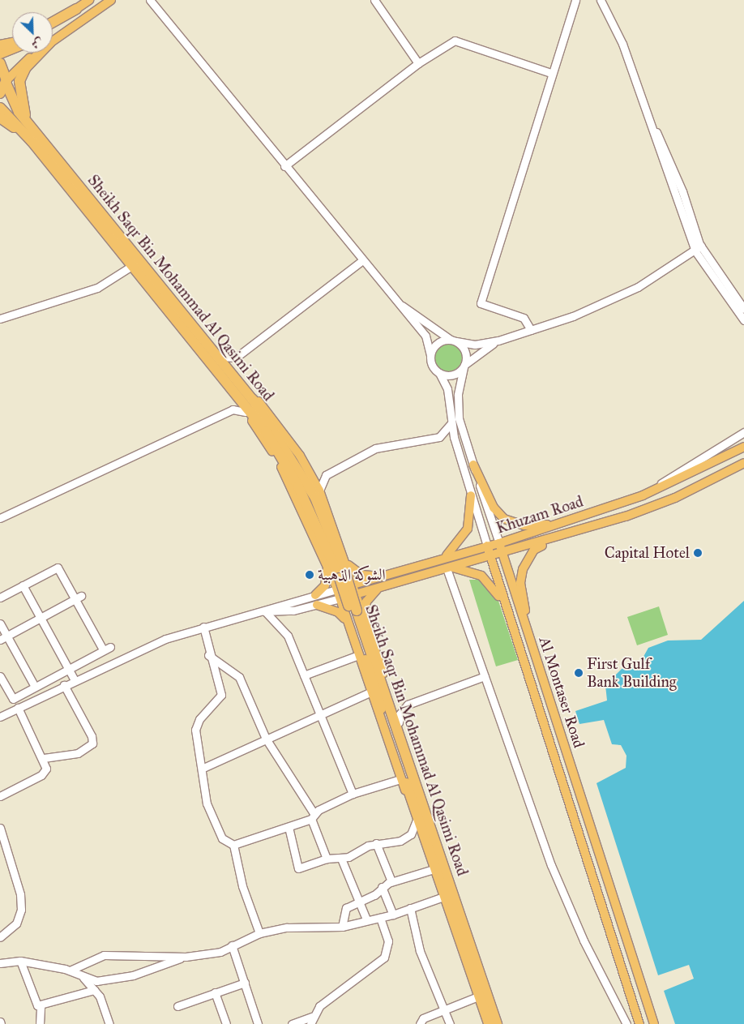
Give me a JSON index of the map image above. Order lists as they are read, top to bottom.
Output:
{
  "streets": {
    "highway": ["Sheikh Saqr Bin Mohammad Al Qasimi Road"],
    "main road": ["Khuzam Road", "Al Montaser Road"]
  },
  "crossings": [
    ["Khuzam Road", "Al Montaser Road"]
  ],
  "places": ["Capital Hotel", "الشوكة الذهبية", "First Gulf Bank Building"],
  "north": "bottom right"
}
